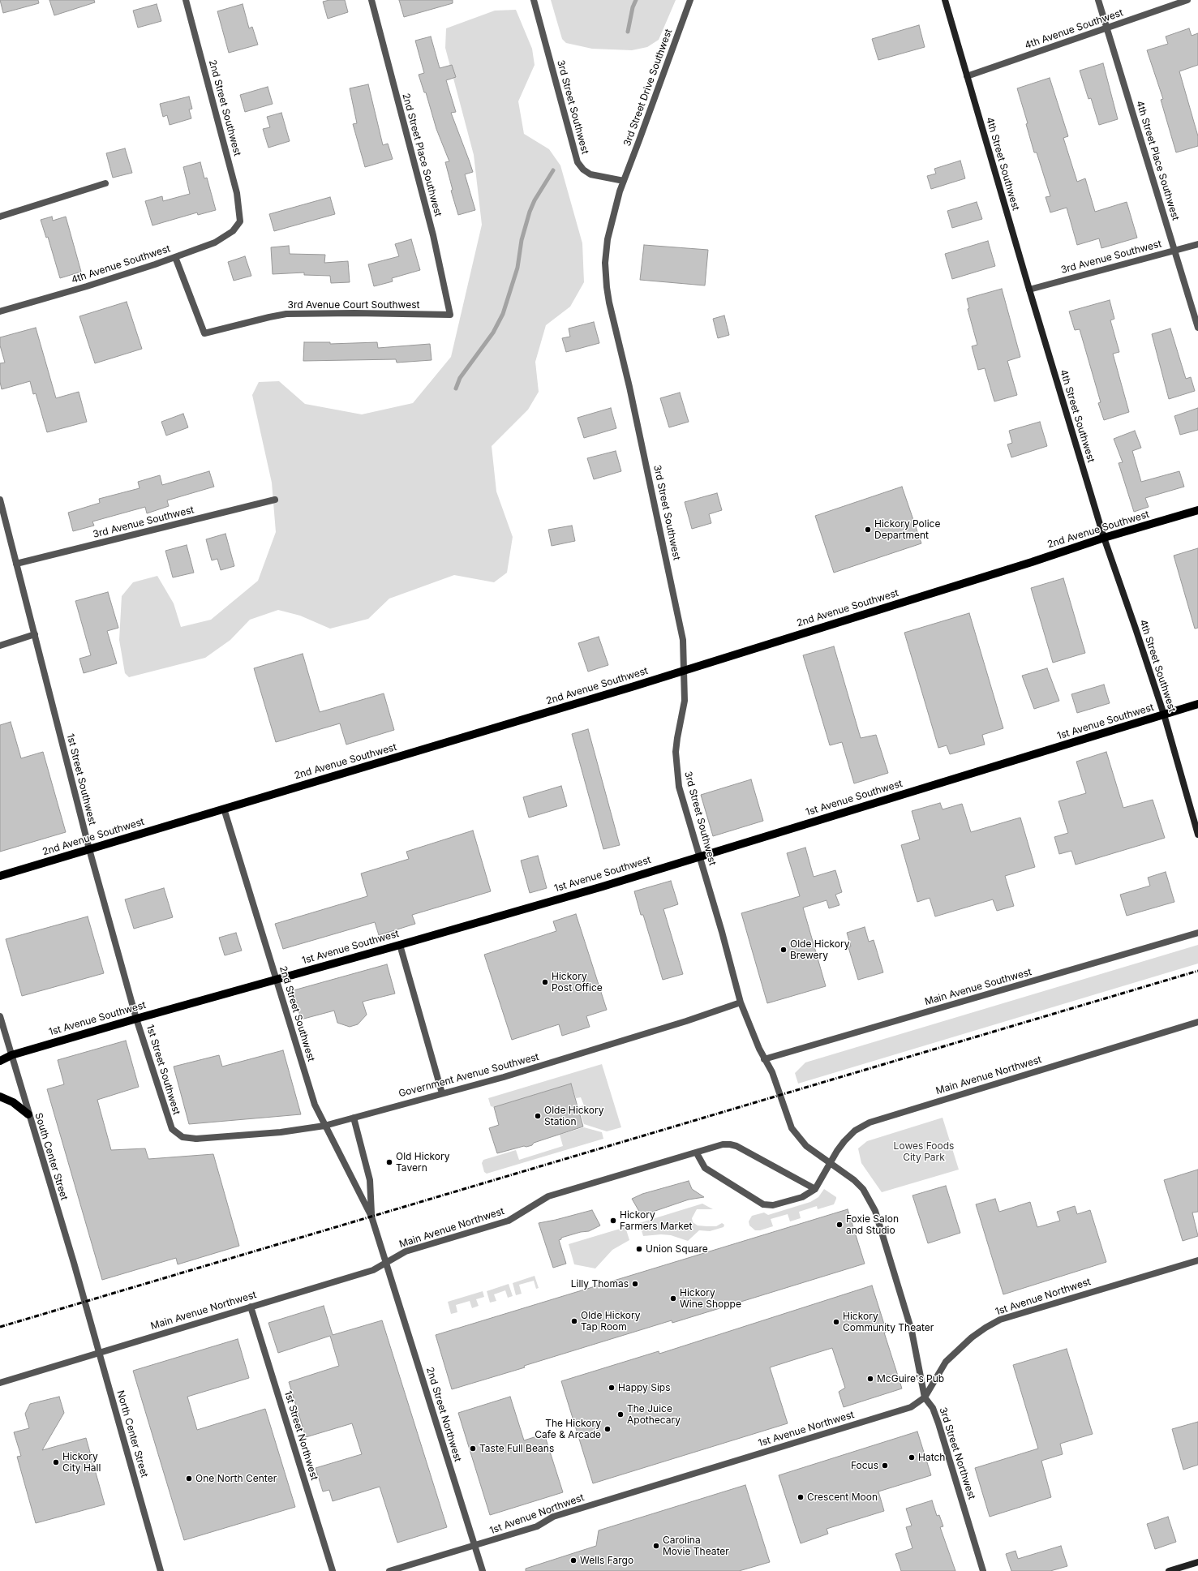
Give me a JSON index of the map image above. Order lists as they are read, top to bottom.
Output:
{
  "streets": {
    "main road": ["4th Street Southwest", "2nd Avenue Southwest", "1st Avenue Southwest"],
    "street": [
      "4th Avenue Southwest",
      "3rd Street Drive Southwest",
      "3rd Street Southwest",
      "2nd Street Southwest",
      "2nd Street Place Southwest",
      "4th Street Place Southwest",
      "3rd Avenue Southwest",
      "3rd Avenue Court Southwest",
      "1st Street Southwest",
      "Main Avenue Southwest",
      "Government Avenue Southwest",
      "Main Avenue Northwest",
      "South Center Street",
      "1st Avenue Northwest",
      "2nd Street Northwest",
      "North Center Street",
      "1st Street Northwest",
      "3rd Street Northwest"
    ]
  },
  "crossings": [
    ["4th Avenue Southwest", "2nd Street Southwest"],
    ["4th Avenue Southwest", "4th Street Place Southwest"],
    ["4th Avenue Southwest", "4th Street Southwest"],
    ["4th Avenue Southwest", "3rd Avenue Court Southwest"],
    ["3rd Street Drive Southwest", "3rd Street Southwest"],
    ["3rd Street Southwest", "2nd Avenue Southwest"],
    ["3rd Street Southwest", "1st Avenue Southwest"],
    ["3rd Street Southwest", "Main Avenue Southwest"],
    ["3rd Street Southwest", "Government Avenue Southwest"],
    ["3rd Street Southwest", "3rd Street Northwest"],
    ["2nd Street Southwest", "2nd Avenue Southwest"],
    ["2nd Street Southwest", "1st Avenue Southwest"],
    ["2nd Street Southwest", "Government Avenue Southwest"],
    ["2nd Street Southwest", "Main Avenue Northwest"],
    ["2nd Street Southwest", "2nd Street Northwest"],
    ["2nd Street Place Southwest", "3rd Avenue Court Southwest"],
    ["4th Street Place Southwest", "3rd Avenue Southwest"],
    ["4th Street Southwest", "3rd Avenue Southwest"],
    ["4th Street Southwest", "2nd Avenue Southwest"],
    ["4th Street Southwest", "1st Avenue Southwest"],
    ["3rd Avenue Southwest", "1st Street Southwest"],
    ["2nd Avenue Southwest", "1st Street Southwest"],
    ["1st Avenue Southwest", "1st Street Southwest"],
    ["1st Avenue Southwest", "South Center Street"],
    ["1st Street Southwest", "Government Avenue Southwest"],
    ["Main Avenue Southwest", "3rd Street Northwest"],
    ["Main Avenue Northwest", "2nd Street Northwest"],
    ["Main Avenue Northwest", "North Center Street"],
    ["Main Avenue Northwest", "1st Street Northwest"],
    ["Main Avenue Northwest", "3rd Street Northwest"],
    ["South Center Street", "North Center Street"],
    ["1st Avenue Northwest", "2nd Street Northwest"],
    ["1st Avenue Northwest", "3rd Street Northwest"]
  ],
  "parks": ["Lowes Foods City Park"],
  "places": [
    "Hickory Police Department",
    "Olde Hickory Brewery",
    "Hickory Post Office",
    "Olde Hickory Station",
    "Old Hickory Tavern",
    "Hickory Farmers Market",
    "Foxie Salon and Studio",
    "Union Square",
    "Lilly Thomas",
    "Hickory Wine Shoppe",
    "Olde Hickory Tap Room",
    "Hickory Community Theater",
    "McGuire's Pub",
    "Happy Sips",
    "The Juice Apothecary",
    "The Hickory Cafe & Arcade",
    "Taste Full Beans",
    "Hatch",
    "Hickory City Hall",
    "Focus",
    "One North Center",
    "Crescent Moon",
    "Carolina Movie Theater",
    "Wells Fargo"
  ]
}
